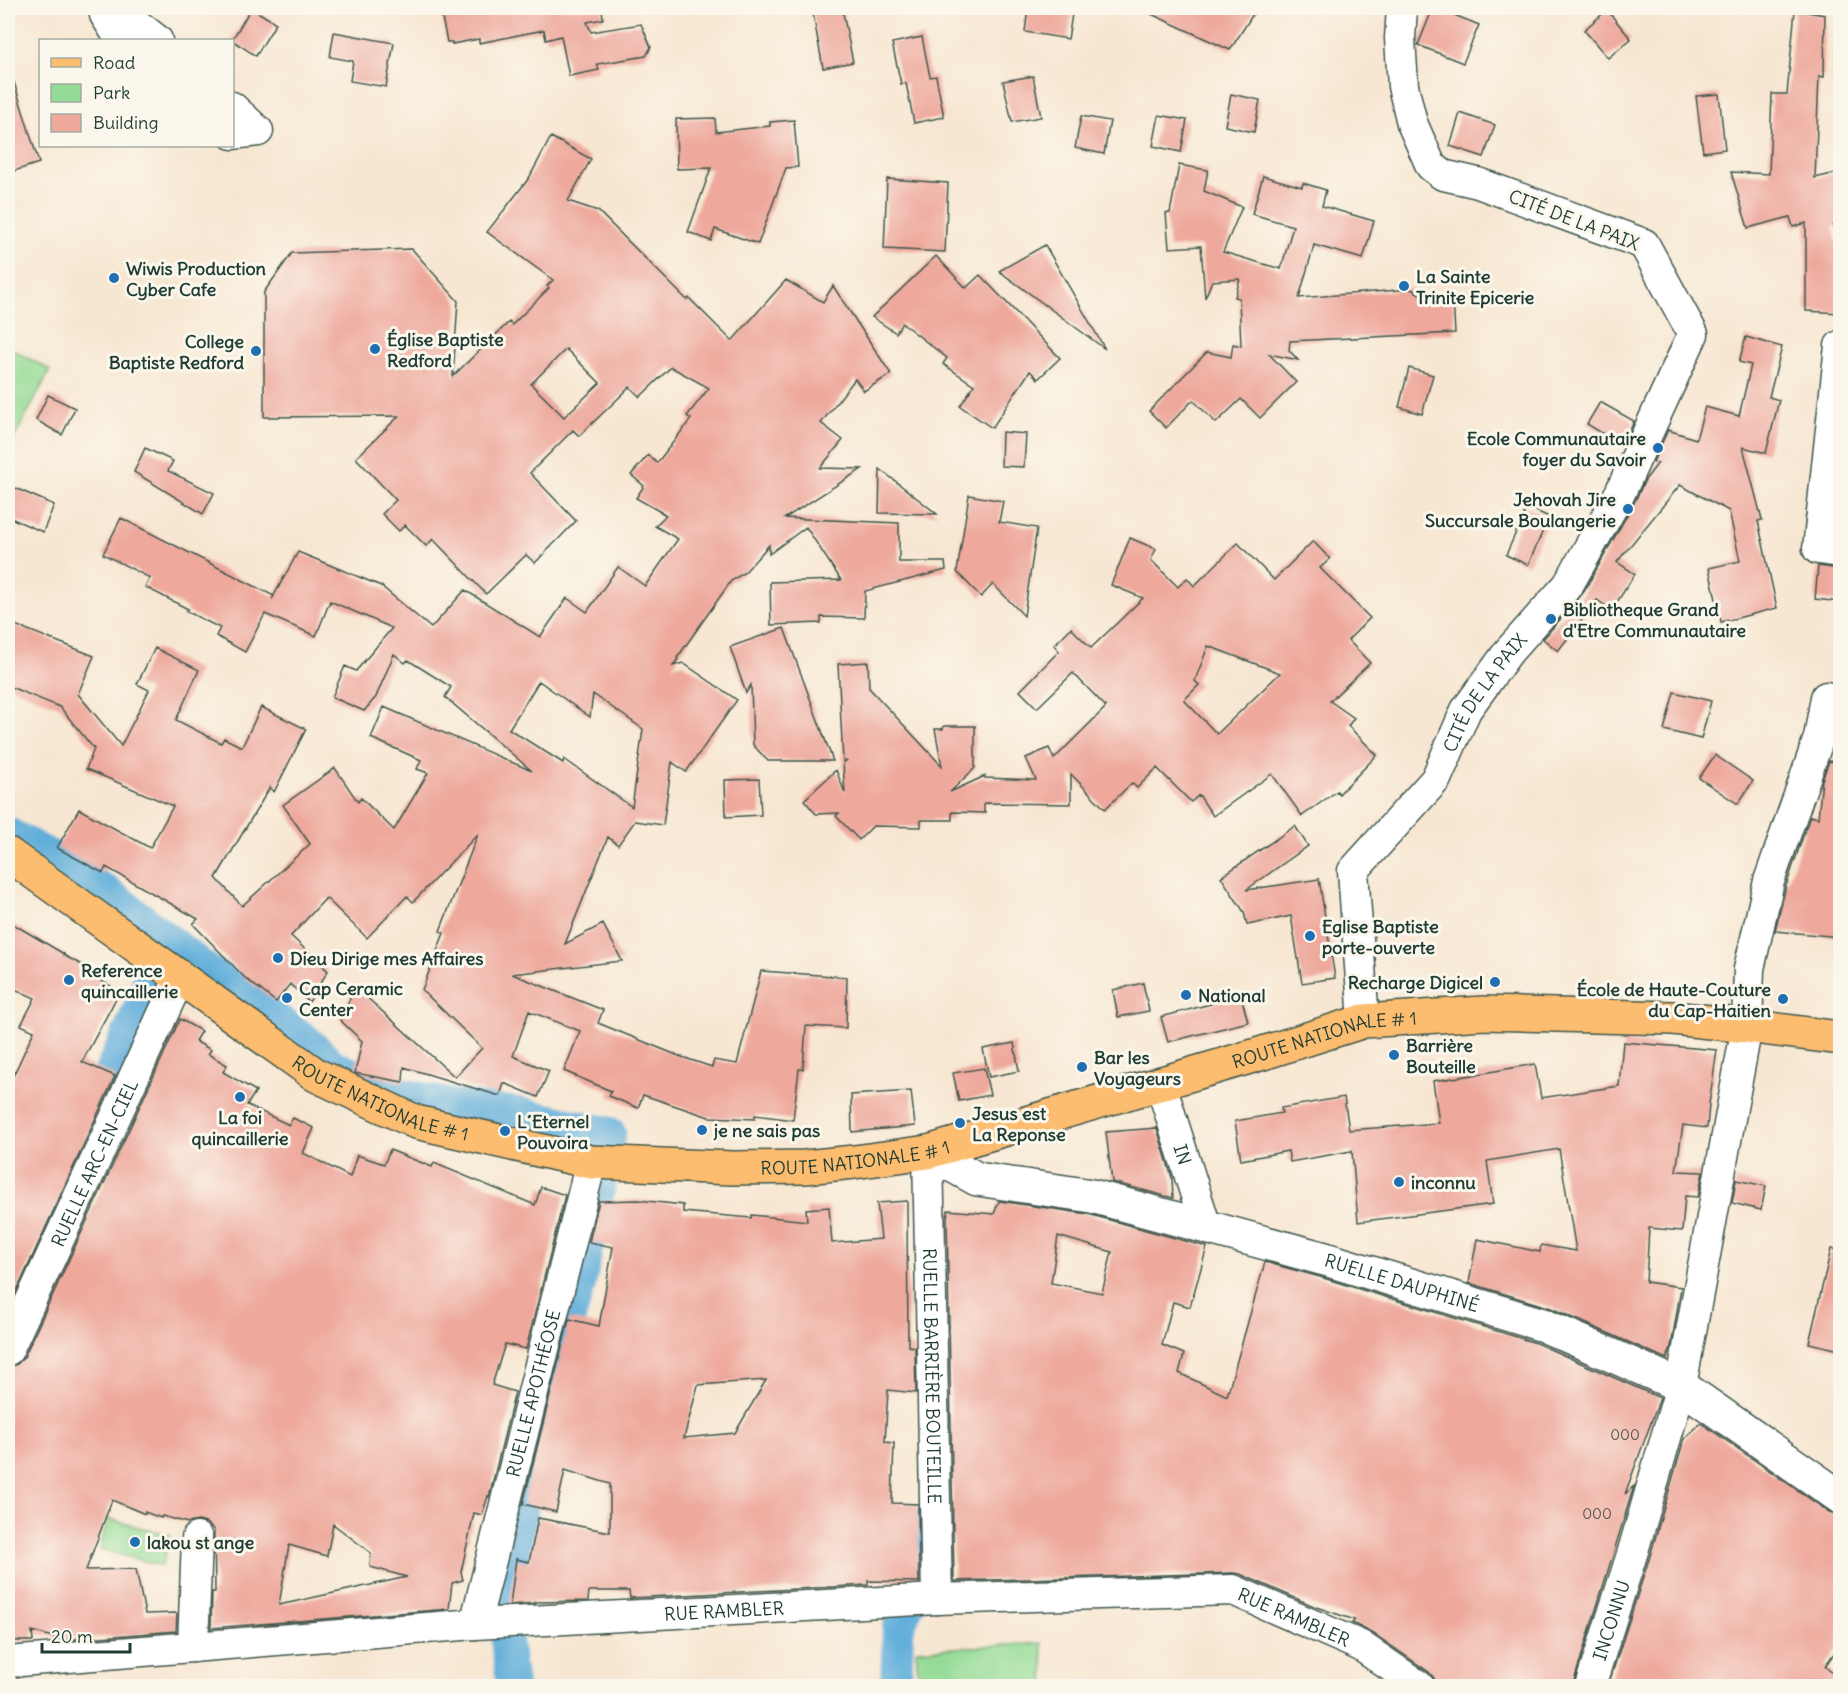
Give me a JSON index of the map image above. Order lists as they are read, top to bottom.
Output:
{
  "streets": {
    "main road": ["ROUTE NATIONALE # 1"],
    "street": [
      "CITÉ DE LA PAIX",
      "IN",
      "RUELLE ARC-EN-CIEL",
      "RUELLE DAUPHINÉ",
      "RUELLE BARRIÈRE BOUTEILLE",
      "RUELLE APOTHÉOSE",
      "RUE RAMBLER",
      "INCONNU"
    ]
  },
  "crossings": [
    ["CITÉ DE LA PAIX", "ROUTE NATIONALE # 1"],
    ["ROUTE NATIONALE # 1", "IN"],
    ["ROUTE NATIONALE # 1", "RUELLE ARC-EN-CIEL"],
    ["ROUTE NATIONALE # 1", "RUELLE DAUPHINÉ"],
    ["ROUTE NATIONALE # 1", "RUELLE BARRIÈRE BOUTEILLE"],
    ["ROUTE NATIONALE # 1", "RUELLE APOTHÉOSE"],
    ["ROUTE NATIONALE # 1", "INCONNU"],
    ["IN", "RUELLE DAUPHINÉ"],
    ["RUELLE DAUPHINÉ", "RUELLE BARRIÈRE BOUTEILLE"],
    ["RUELLE DAUPHINÉ", "INCONNU"],
    ["RUELLE BARRIÈRE BOUTEILLE", "RUE RAMBLER"],
    ["RUELLE APOTHÉOSE", "RUE RAMBLER"]
  ],
  "places": [
    "Wiwis Production Cyber Cafe",
    "La Sainte Trinite Epicerie",
    "Église Baptiste Redford",
    "College Baptiste Redford",
    "Ecole Communautaire foyer du Savoir",
    "Jehovah Jire Succursale Boulangerie",
    "Bibliotheque Grand d'Etre Communautaire",
    "Eglise Baptiste porte-ouverte",
    "Dieu Dirige mes Affaires",
    "Reference quincaillerie",
    "Recharge Digicel",
    "National",
    "Cap Ceramic Center",
    "École de Haute-Couture du Cap-Haitien",
    "Barrière Bouteille",
    "Bar les Voyageurs",
    "La foi quincaillerie",
    "Jesus est La Reponse",
    "je ne sais pas",
    "L´Eternel Pouvoira",
    "inconnu",
    "lakou st ange"
  ],
  "house_numbers": ["000", "000"],
  "legend": ["Road", "Park", "Building"],
  "scale_bar": "20 m"
}
